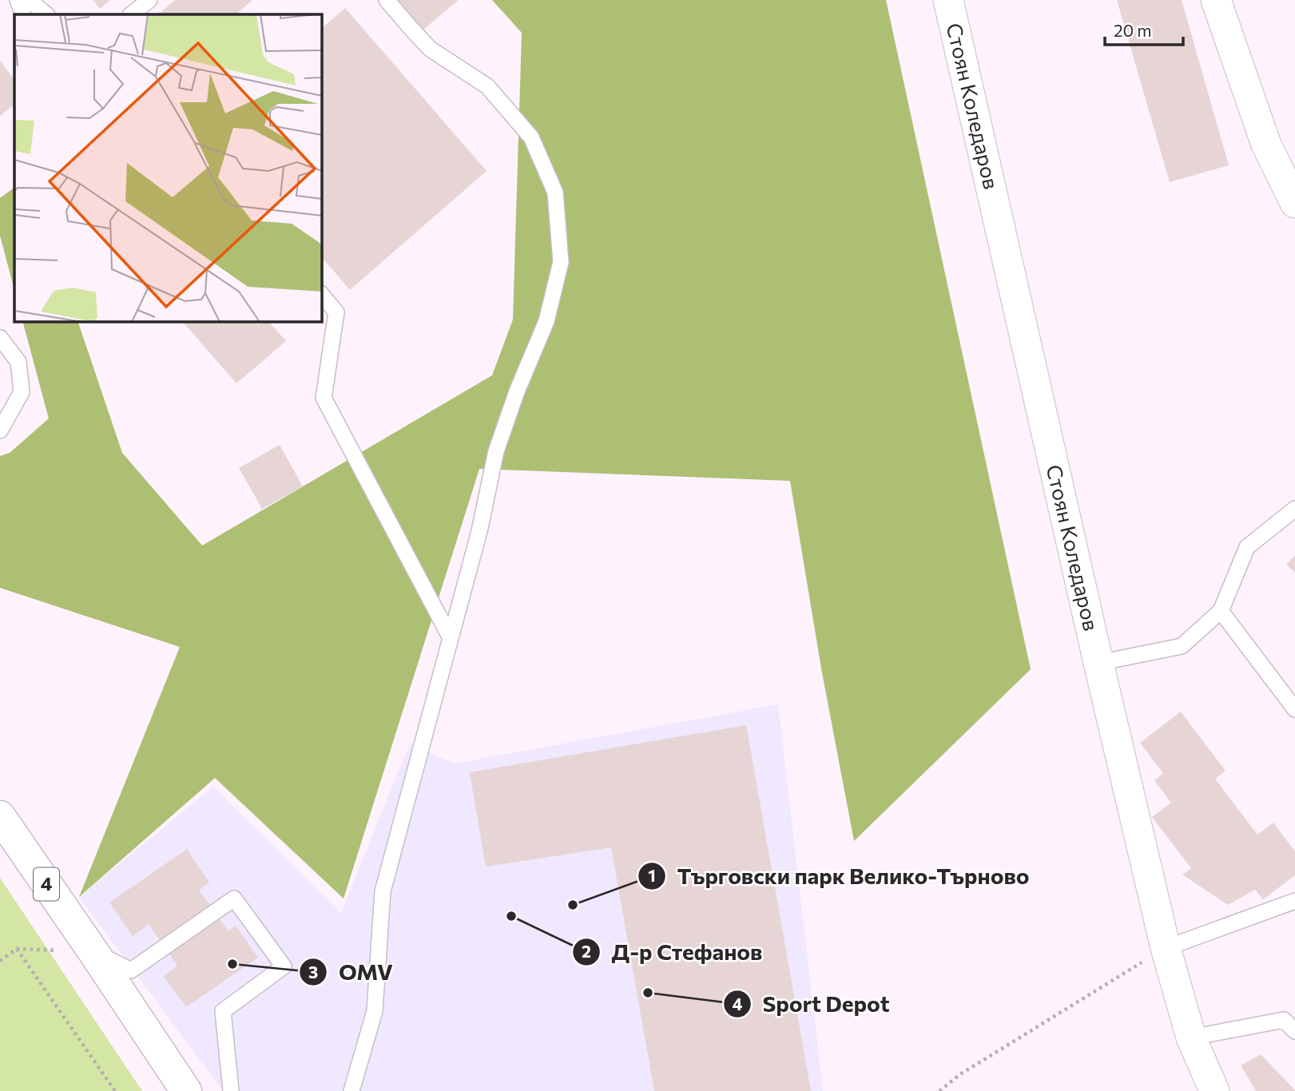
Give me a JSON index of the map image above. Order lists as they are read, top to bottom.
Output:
{
  "streets": {
    "main road": ["4"],
    "street": ["Стоян Коледаров"]
  },
  "places": [
    "Търговски парк Велико-Търново",
    "Д-р Стефанов",
    "OMV",
    "Sport Depot"
  ],
  "scale_bar": "20 m"
}
